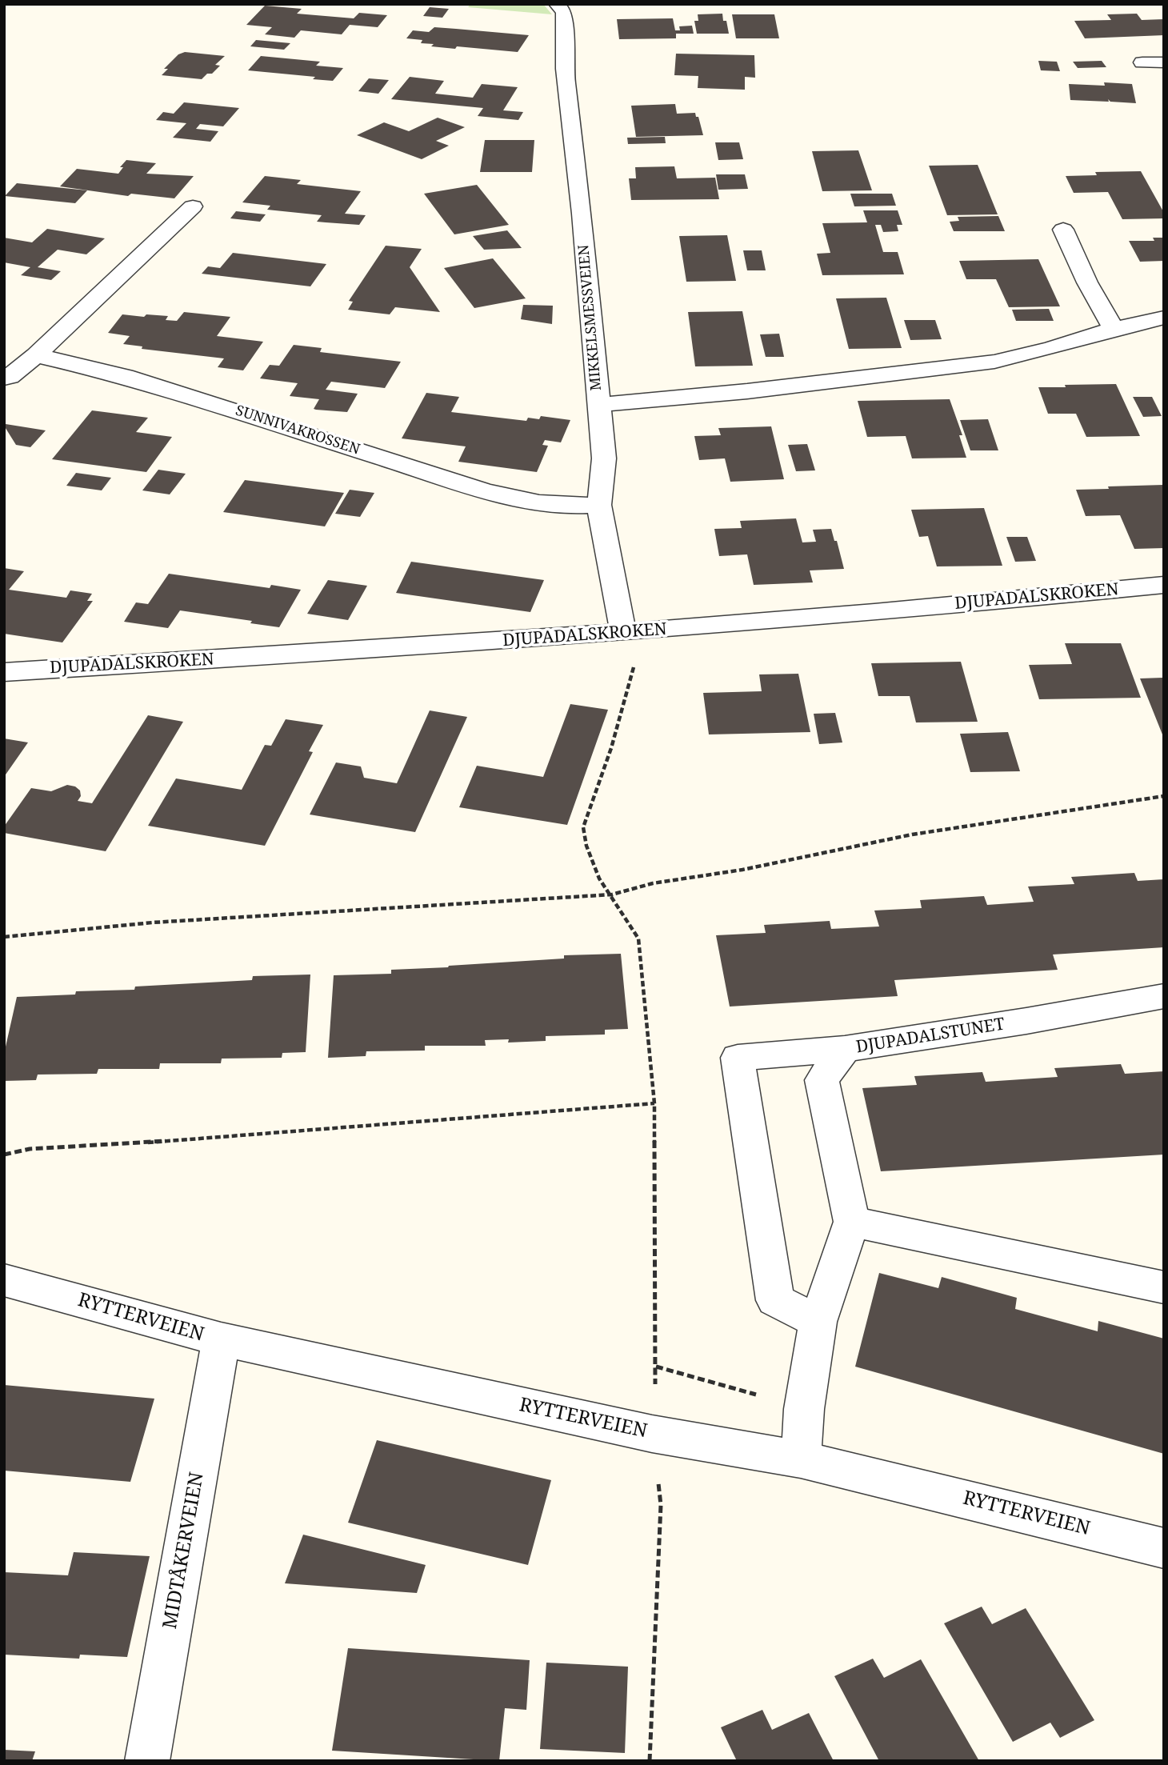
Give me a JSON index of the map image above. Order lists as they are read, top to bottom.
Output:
{
  "streets": {
    "street": [
      "MIKKELSMESSVEIEN",
      "SUNNIVAKROSSEN",
      "DJUPADALSKROKEN",
      "DJUPADALSTUNET",
      "RYTTERVEIEN",
      "MIDTÅKERVEIEN"
    ]
  },
  "crossings": [
    ["MIKKELSMESSVEIEN", "SUNNIVAKROSSEN"],
    ["MIKKELSMESSVEIEN", "DJUPADALSKROKEN"],
    ["RYTTERVEIEN", "MIDTÅKERVEIEN"]
  ]
}
